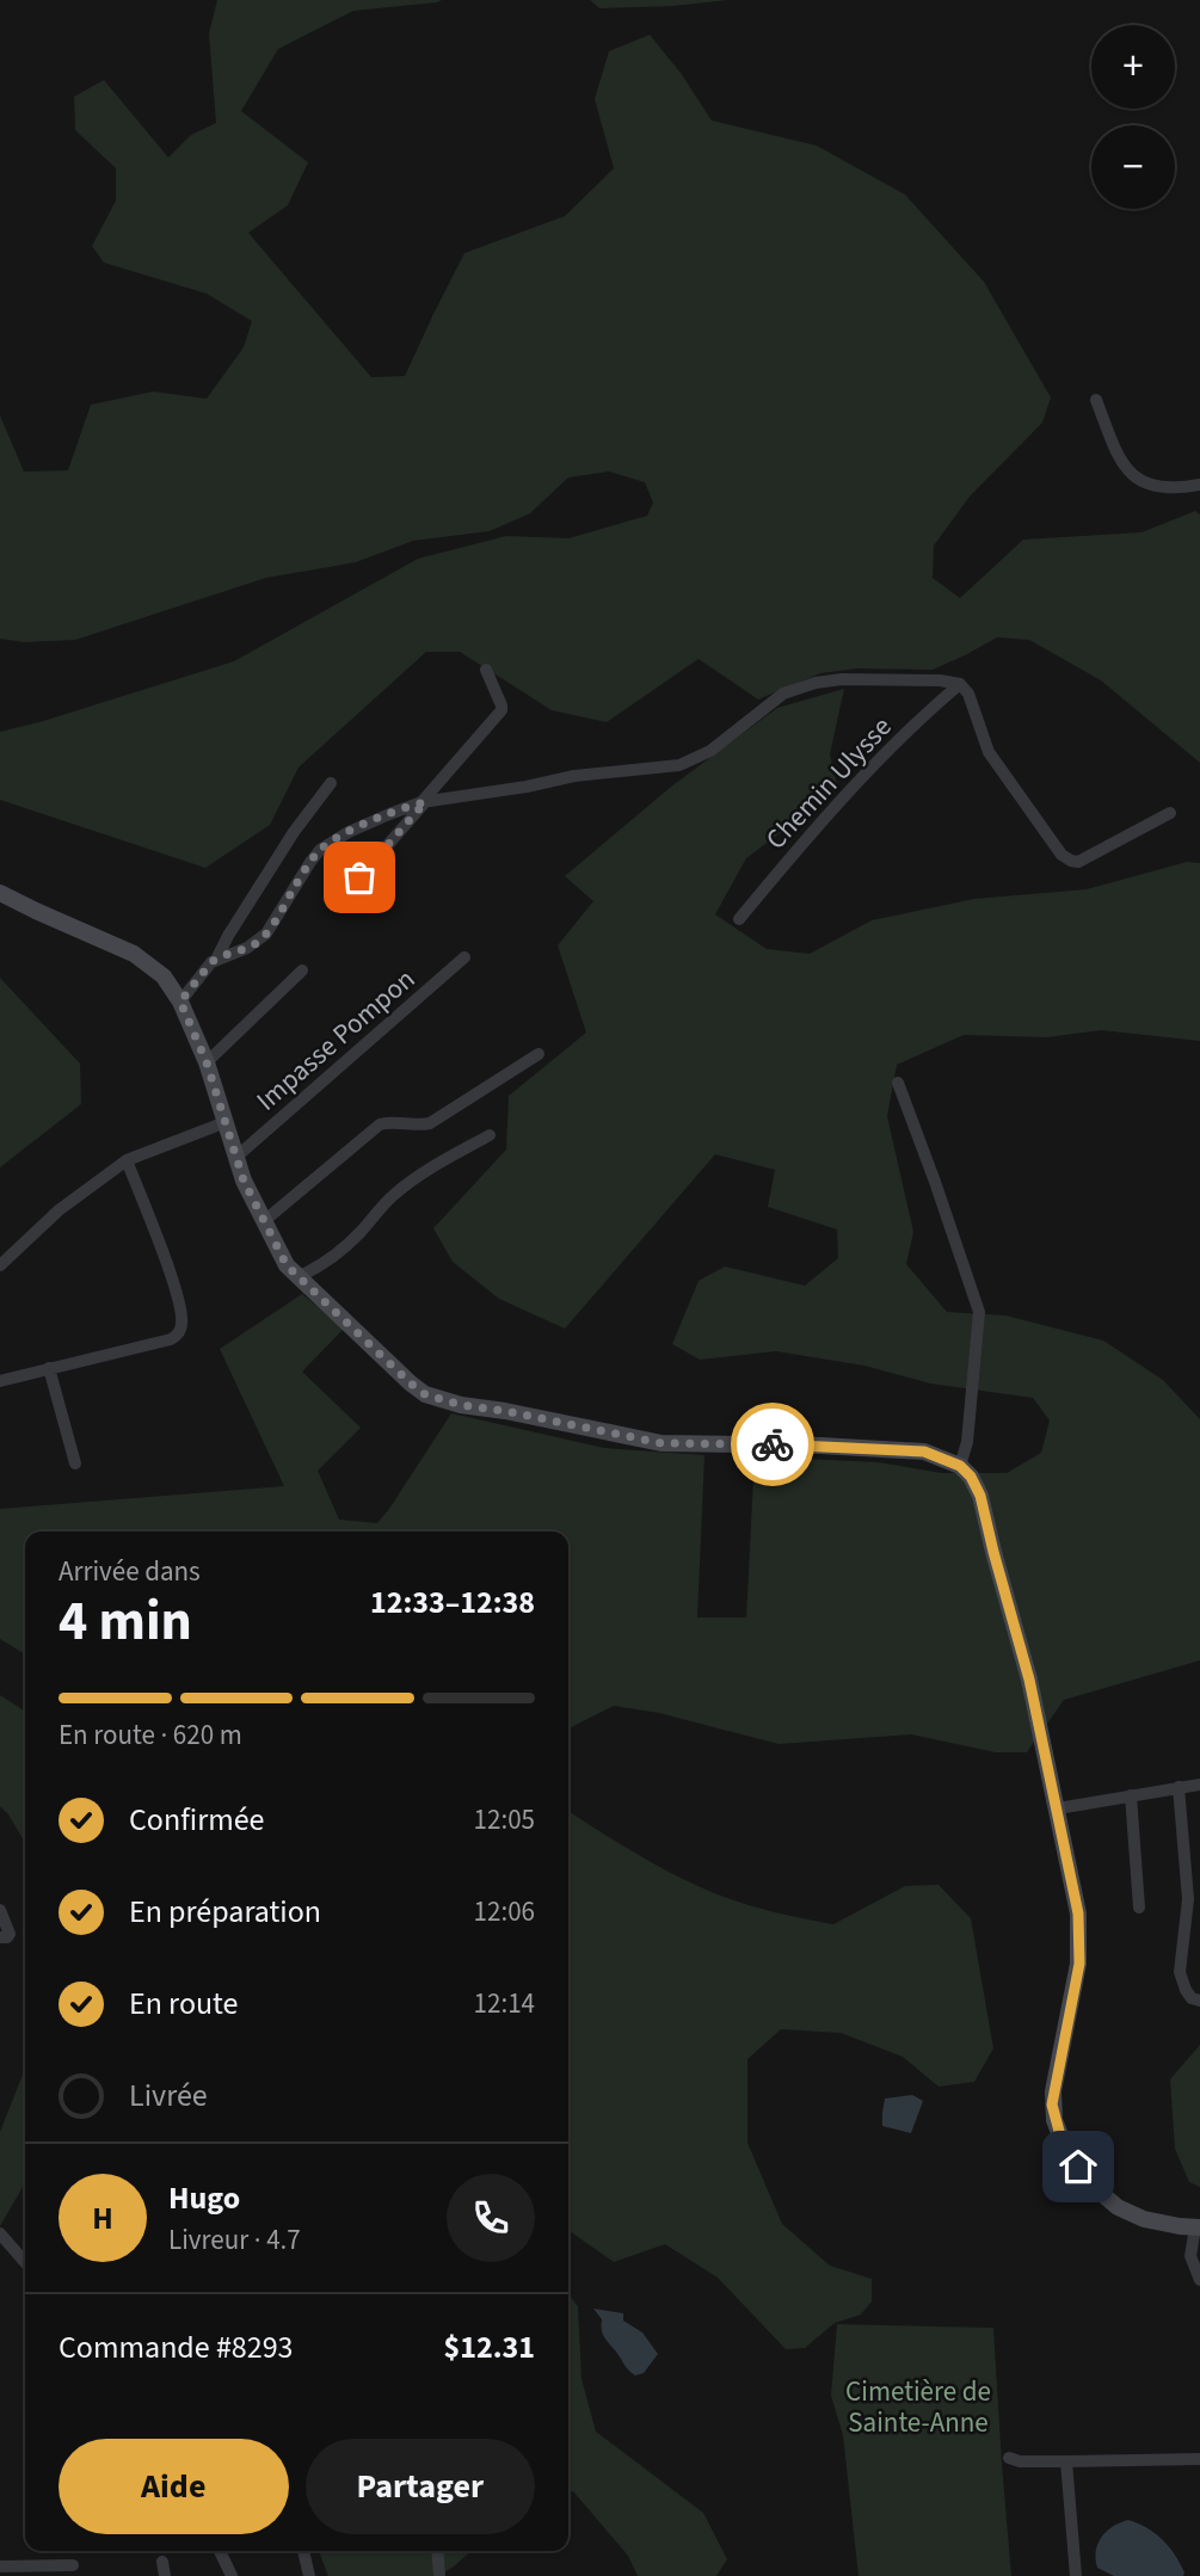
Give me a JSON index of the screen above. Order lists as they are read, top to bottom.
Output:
{
  "streets": {
    "street": ["Chemin Ulysse", "Impasse Pompon"]
  },
  "parks": ["Cimetière de Sainte-Anne"],
  "page": {
    "map_buttons": ["+", "−"],
    "heading": ["4 min", "Arrivée dans", "12:33–12:38"],
    "panel": [
      "Hugo",
      "Livreur · 4.7",
      "Commande #8293",
      "$12.31"
    ],
    "bar": "En route · 620 m",
    "list": [
      ["Confirmée", "12:05"],
      ["En préparation", "12:06"],
      ["En route", "12:14"],
      "Livrée"
    ],
    "round": "H",
    "buttons": ["Aide", "Partager"]
  }
}
